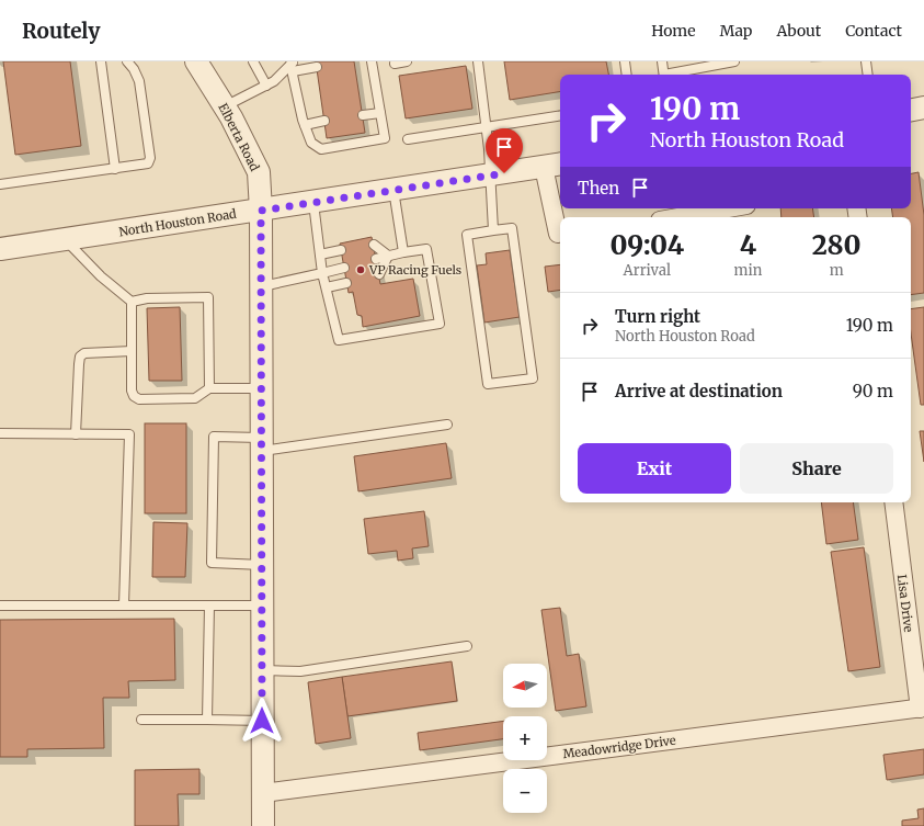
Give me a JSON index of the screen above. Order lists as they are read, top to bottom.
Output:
{
  "streets": {
    "street": [
      "Elberta Road",
      "North Houston Road",
      "Lisa Drive",
      "Meadowridge Drive"
    ]
  },
  "crossings": [
    ["Elberta Road", "North Houston Road"],
    ["Elberta Road", "Meadowridge Drive"],
    ["Lisa Drive", "Meadowridge Drive"]
  ],
  "places": ["VP Racing Fuels"],
  "north": "left",
  "page": {
    "header": "Routely",
    "nav": [
      "Home",
      "Map",
      "About",
      "Contact"
    ],
    "turn": ["190 m", "North Houston Road"],
    "then": "Then",
    "eta": [
      "09:04",
      "Arrival",
      "4",
      "min",
      "280",
      "m"
    ],
    "list": [
      {
        "name": "Turn right",
        "note": "North Houston Road",
        "value": "190 m"
      },
      {
        "name": "Arrive at destination",
        "value": "90 m"
      }
    ],
    "buttons": ["Exit", "Share"],
    "map_buttons": ["+", "−"]
  }
}
